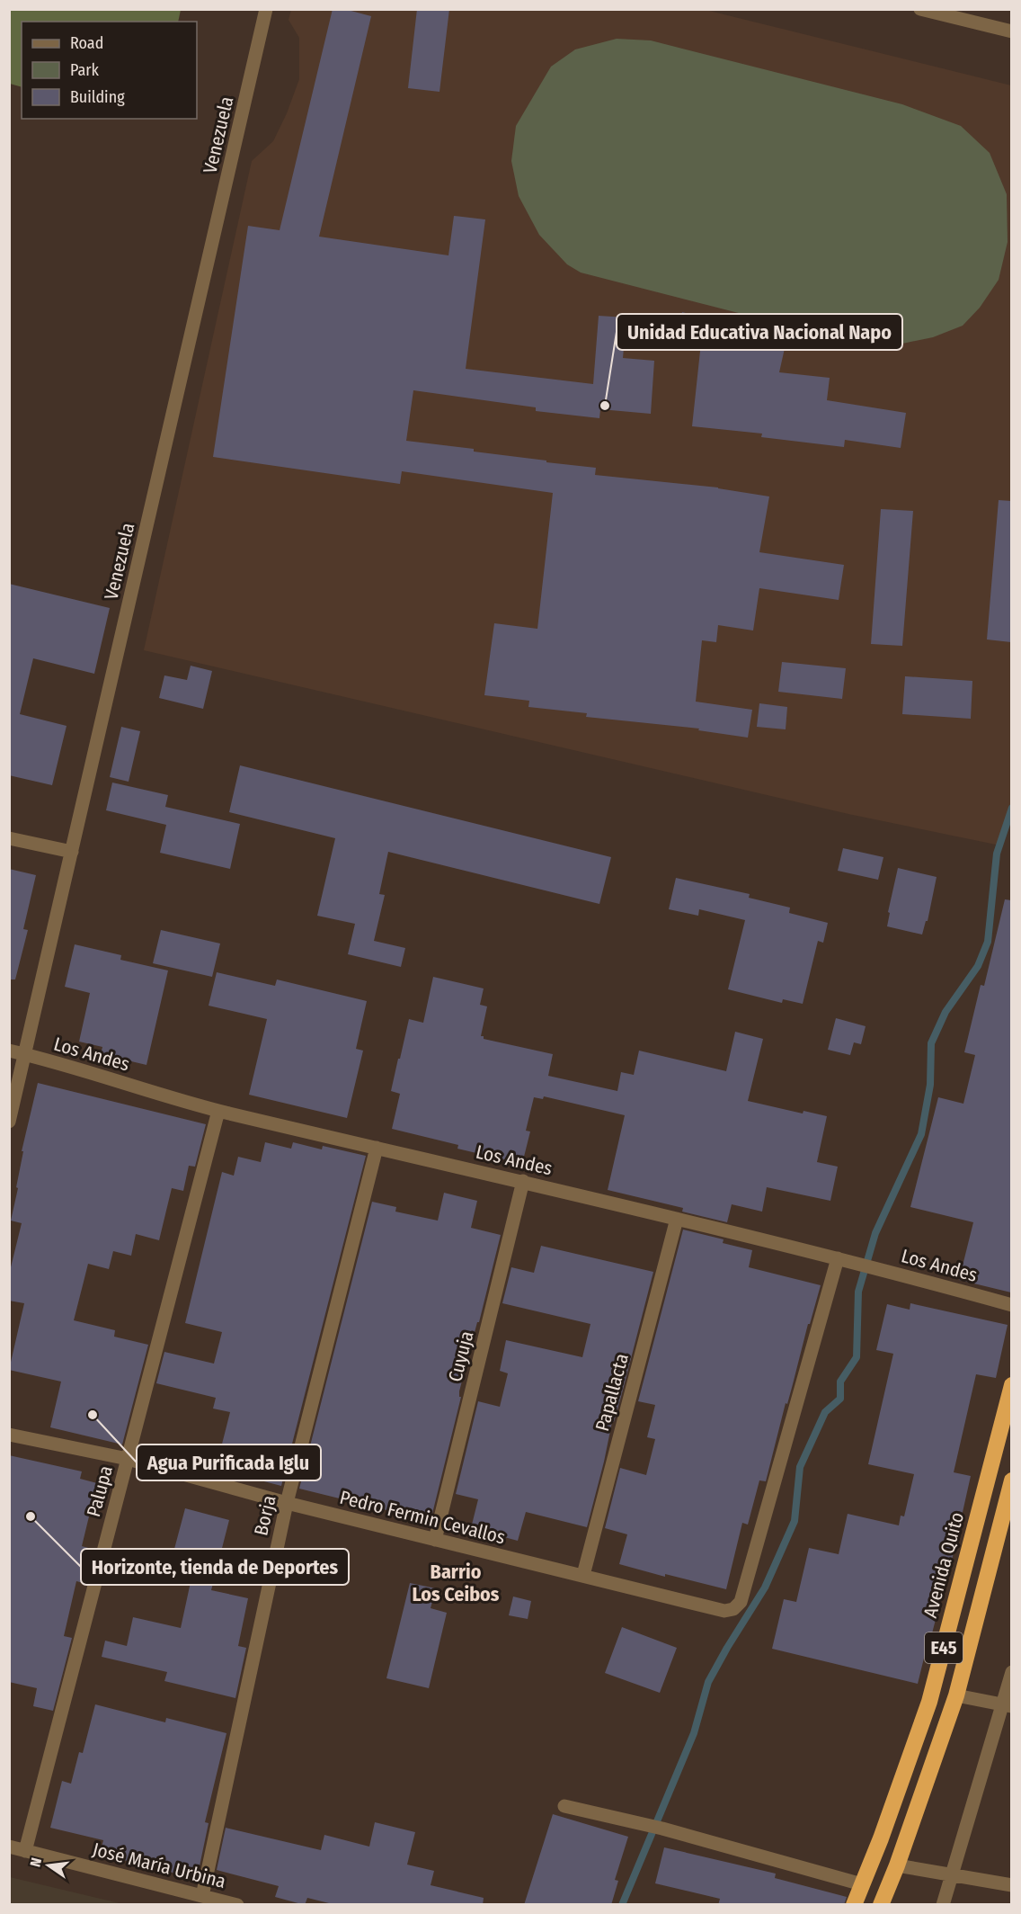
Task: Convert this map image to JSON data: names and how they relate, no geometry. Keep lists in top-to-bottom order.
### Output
{
  "streets": {
    "highway": ["Avenida Quito", "E45"],
    "street": [
      "Venezuela",
      "Los Andes",
      "Cuyuja",
      "Papallacta",
      "Palupa",
      "Borja",
      "Pedro Fermin Cevallos",
      "José María Urbina"
    ]
  },
  "crossings": [
    ["Venezuela", "Los Andes"],
    ["Los Andes", "Cuyuja"],
    ["Los Andes", "Papallacta"],
    ["Los Andes", "Palupa"],
    ["Los Andes", "Borja"],
    ["Los Andes", "Pedro Fermin Cevallos"],
    ["Cuyuja", "Pedro Fermin Cevallos"],
    ["Papallacta", "Pedro Fermin Cevallos"],
    ["Palupa", "Pedro Fermin Cevallos"],
    ["Palupa", "José María Urbina"],
    ["Borja", "Pedro Fermin Cevallos"],
    ["Borja", "José María Urbina"]
  ],
  "districts": ["Barrio Los Ceibos"],
  "places": ["Unidad Educativa Nacional Napo", "Agua Purificada Iglu", "Horizonte, tienda de Deportes"],
  "legend": ["Road", "Park", "Building"],
  "north": "left"
}
